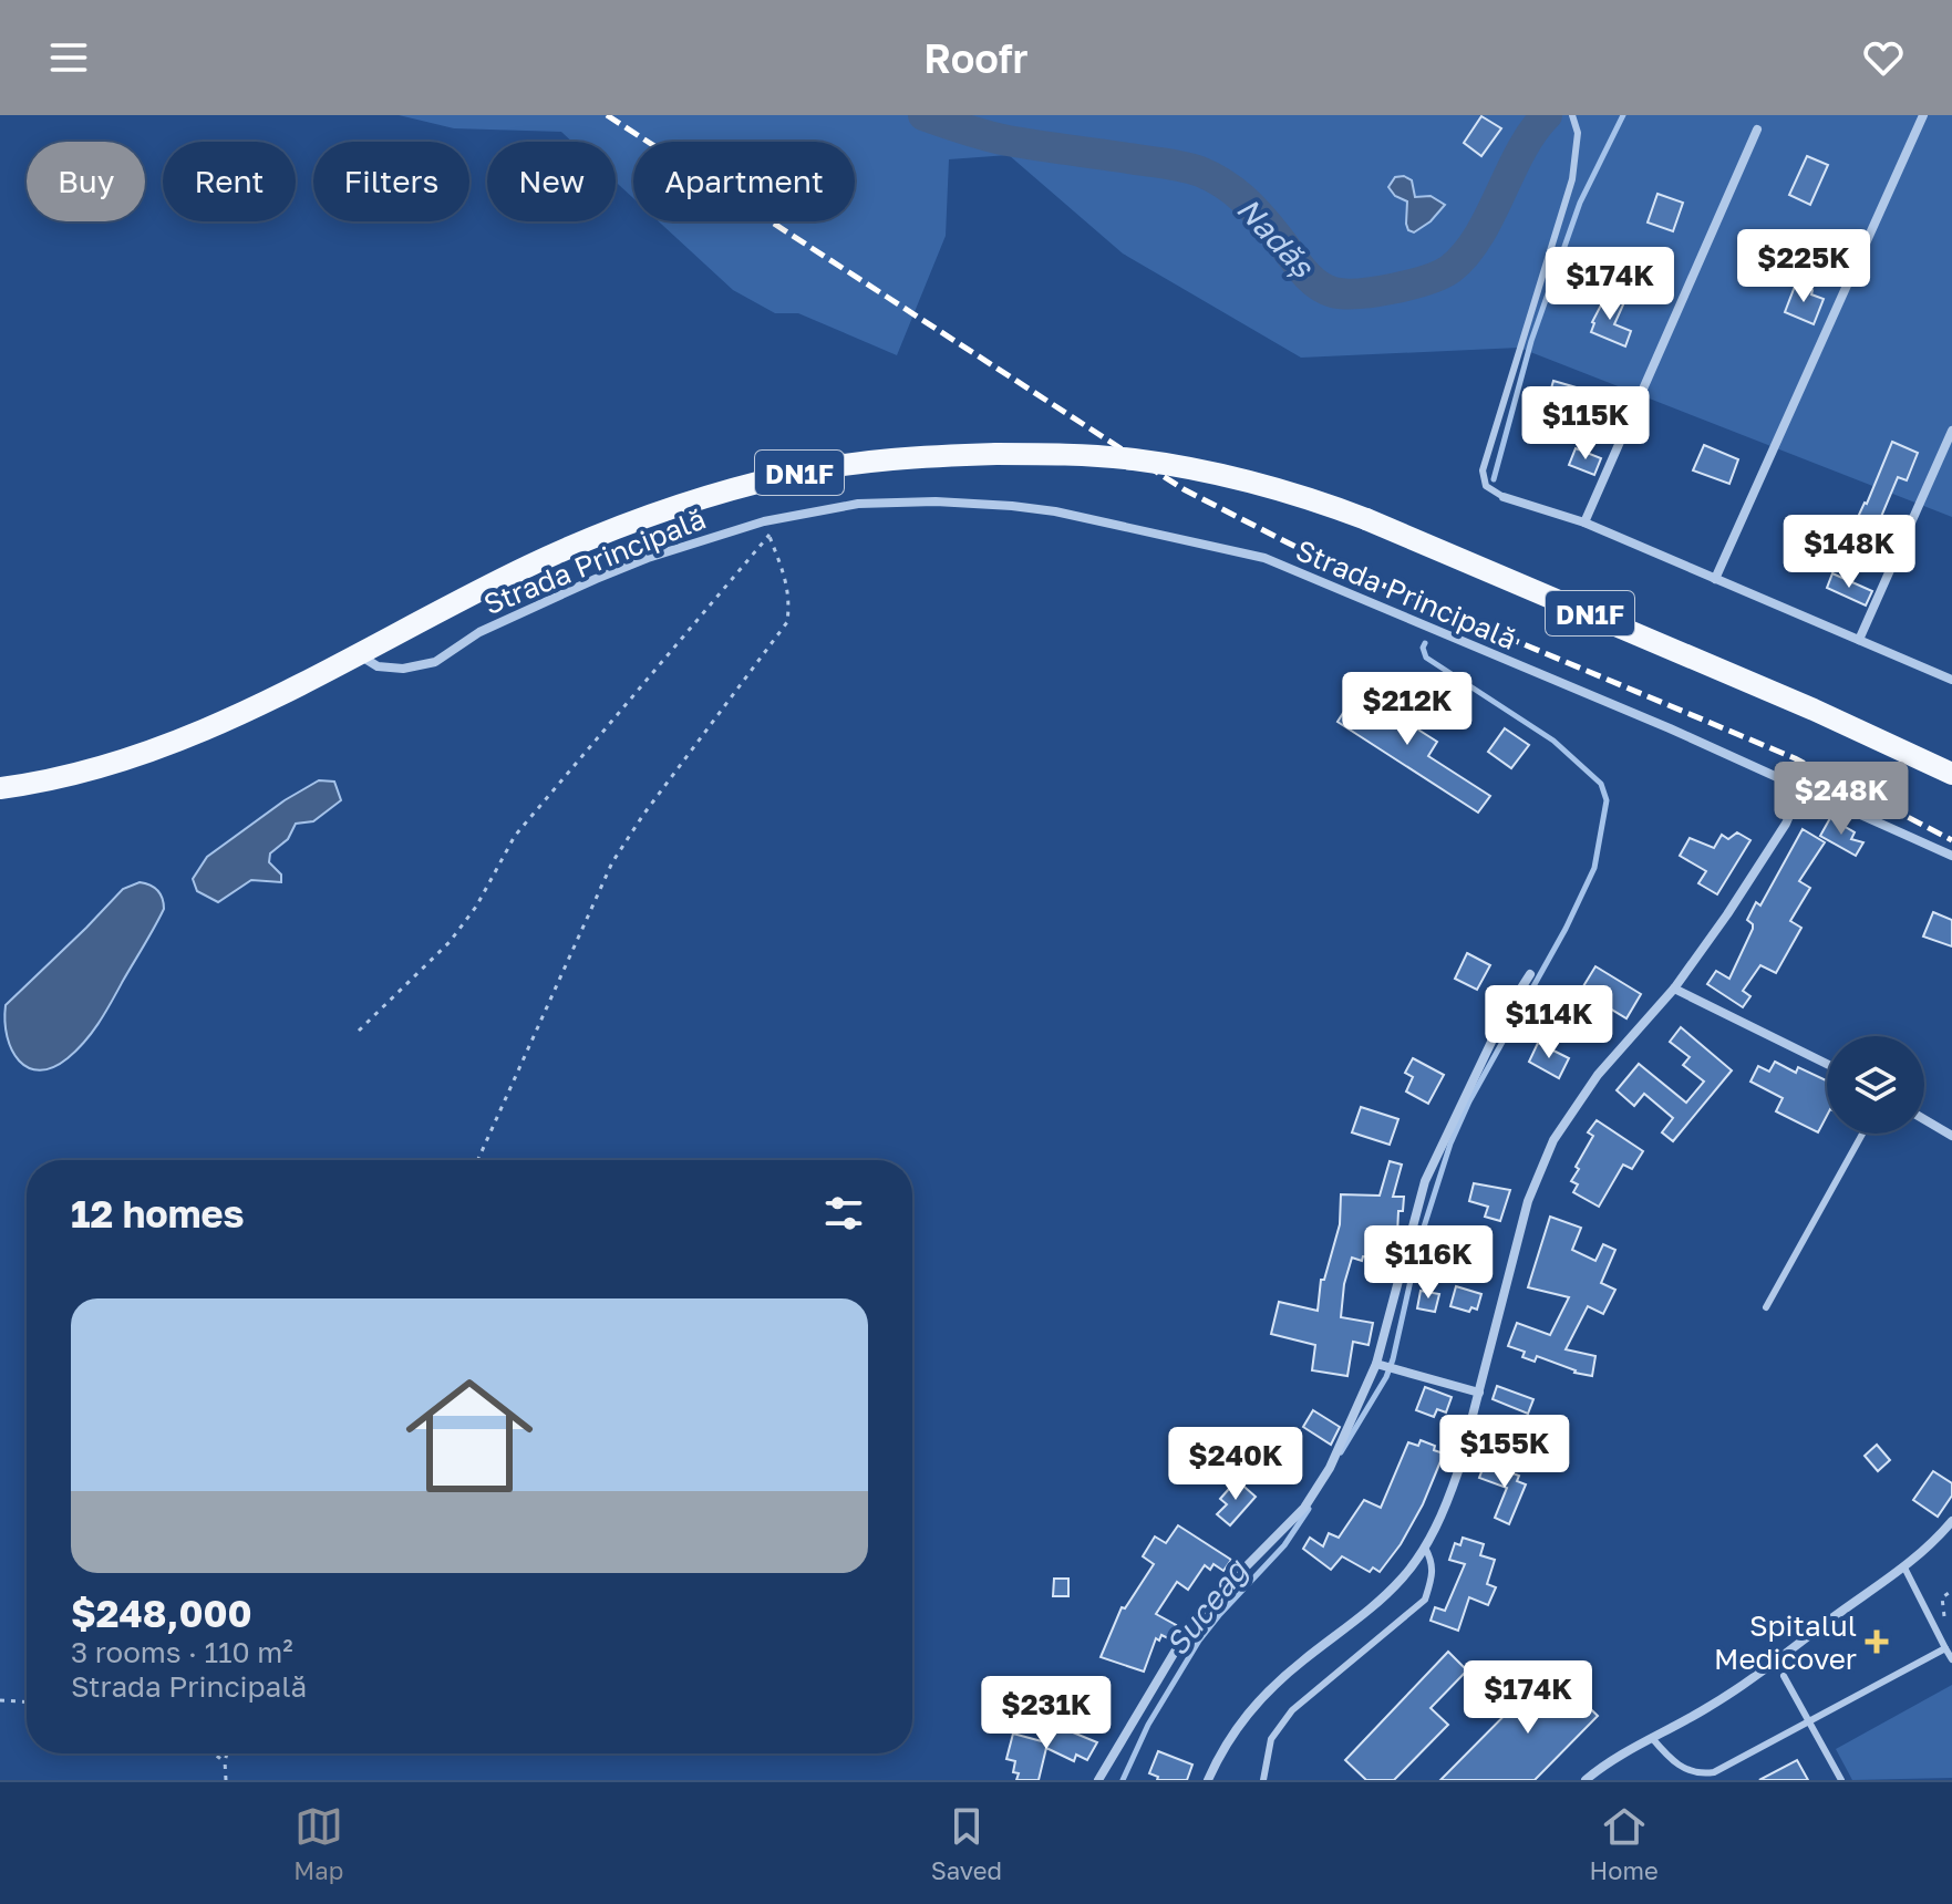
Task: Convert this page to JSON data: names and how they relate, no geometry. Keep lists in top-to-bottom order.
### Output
{
  "streets": {
    "main road": ["DN1F"],
    "street": ["Strada Principală"]
  },
  "crossings": [
    ["DN1F", "Strada Principală"]
  ],
  "water": ["Nadăș", "Suceag"],
  "places": {
    "health": ["Spitalul Medicover"]
  },
  "page": {
    "header": "Roofr",
    "chip": [
      "Buy",
      "Rent",
      "Filters",
      "New",
      "Apartment"
    ],
    "price": [
      "$225K",
      "$174K",
      "$115K",
      "$148K",
      "$212K",
      "$248K",
      "$114K",
      "$116K",
      "$155K",
      "$240K",
      "$174K",
      "$231K"
    ],
    "heading": "12 homes",
    "list": [
      {
        "name": "$248,000",
        "note": "3 rooms · 110 m² · Strada Principală"
      }
    ],
    "tabs": ["Map", "Saved", "Home"]
  }
}
